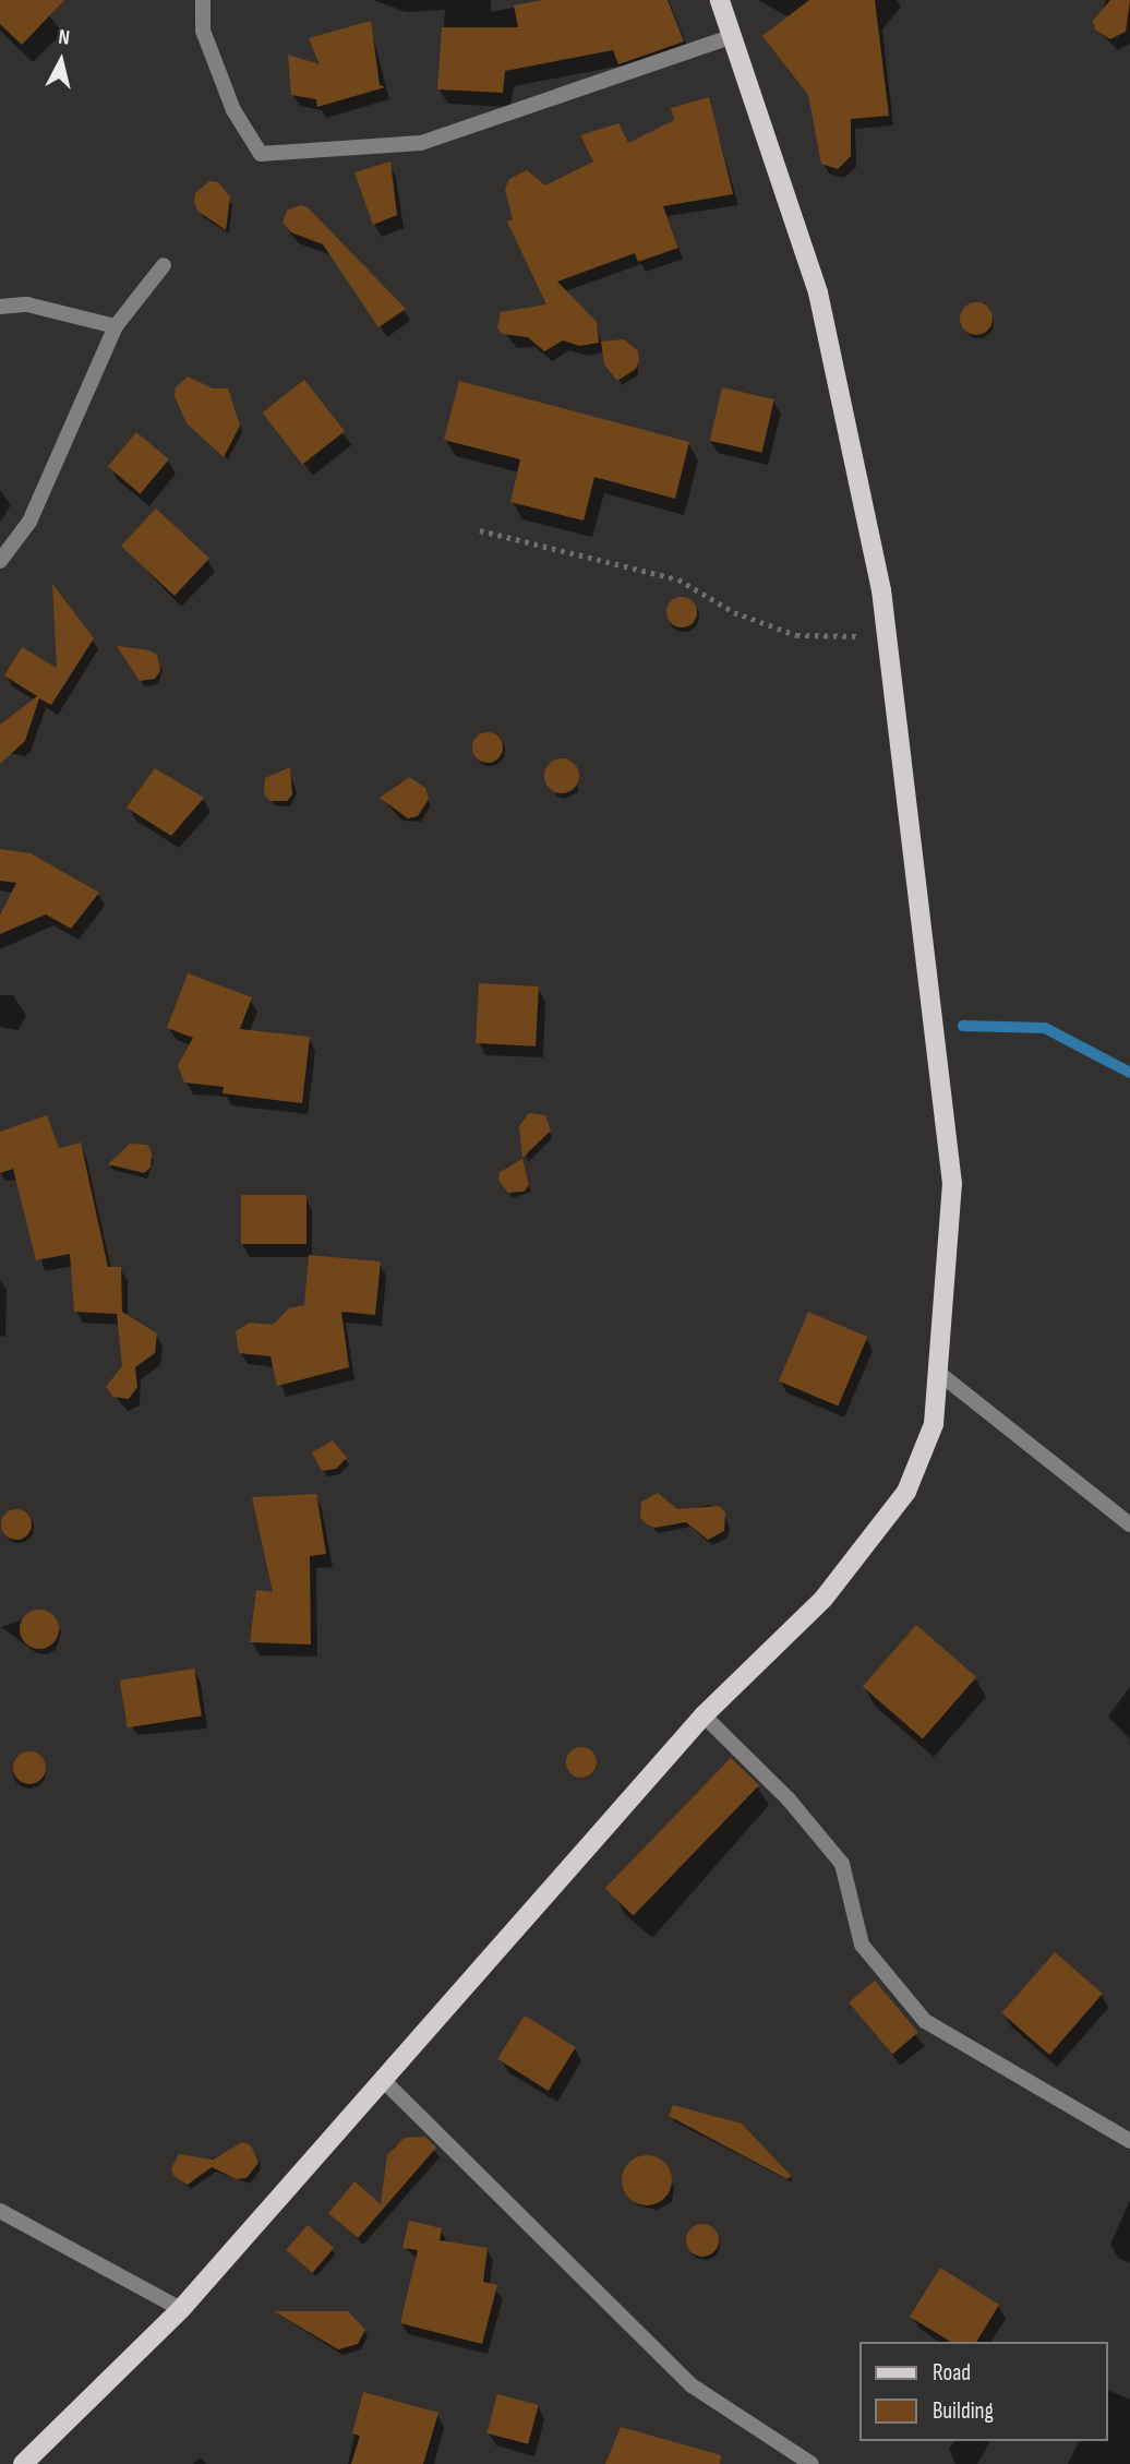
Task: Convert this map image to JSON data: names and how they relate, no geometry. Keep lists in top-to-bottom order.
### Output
{
  "legend": ["Road", "Building"],
  "north": "top"
}
